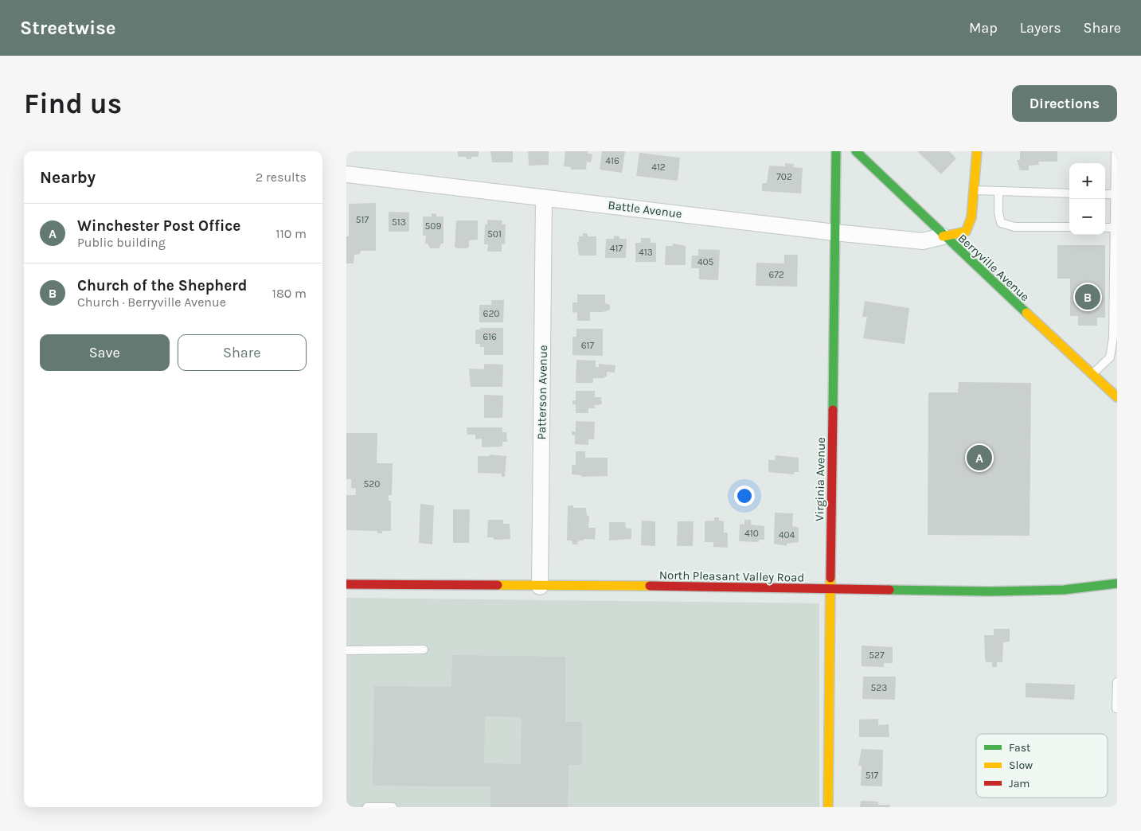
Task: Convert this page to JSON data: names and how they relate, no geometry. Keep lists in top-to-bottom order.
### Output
{
  "streets": {
    "street": [
      "Battle Avenue",
      "Berryville Avenue",
      "Patterson Avenue",
      "Virginia Avenue",
      "North Pleasant Valley Road"
    ]
  },
  "crossings": [
    ["Battle Avenue", "Berryville Avenue"],
    ["Battle Avenue", "Patterson Avenue"],
    ["Battle Avenue", "Virginia Avenue"],
    ["Patterson Avenue", "North Pleasant Valley Road"],
    ["Virginia Avenue", "North Pleasant Valley Road"]
  ],
  "house_numbers": [
    "416",
    "412",
    "702",
    "517",
    "513",
    "509",
    "501",
    "417",
    "413",
    "405",
    "672",
    "620",
    "616",
    "617",
    "520",
    "410",
    "404",
    "527",
    "523",
    "517"
  ],
  "legend": ["Fast", "Slow", "Jam"],
  "page": {
    "header": "Streetwise",
    "nav": ["Map", "Layers", "Share"],
    "buttons": [
      "Directions",
      ["Save", "Share"]
    ],
    "title": "Find us",
    "heading": ["Nearby", "2 results"],
    "map_buttons": ["+", "−"],
    "list": [
      {
        "mark": "A",
        "name": "Winchester Post Office",
        "note": "Public building",
        "value": "110 m"
      },
      {
        "mark": "B",
        "name": "Church of the Shepherd",
        "note": "Church · Berryville Avenue",
        "value": "180 m"
      }
    ],
    "pins": ["B", "A"]
  }
}
